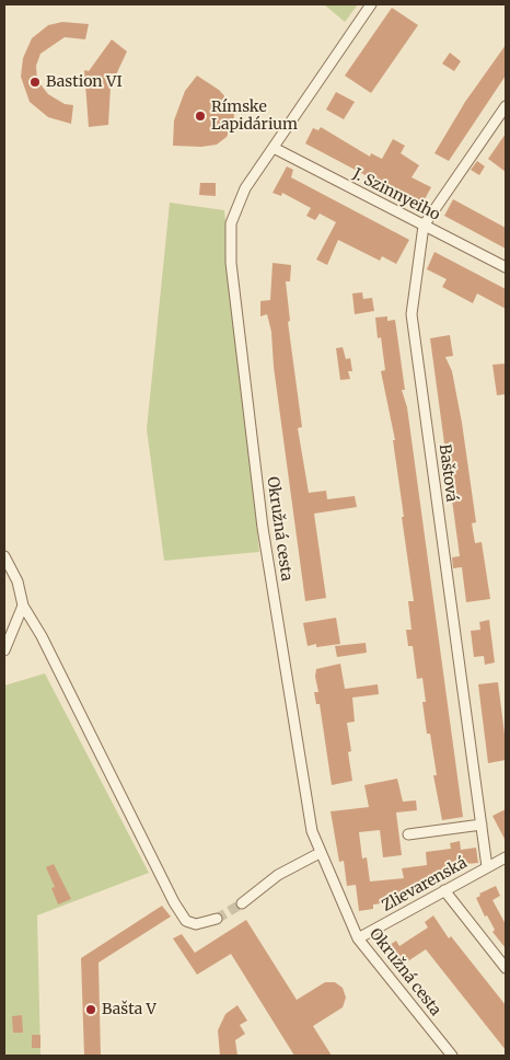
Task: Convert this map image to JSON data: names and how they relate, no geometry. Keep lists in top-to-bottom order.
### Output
{
  "streets": {
    "street": [
      "J. Szinnyeiho",
      "Baštová",
      "Okružná cesta",
      "Zlievarenská"
    ]
  },
  "crossings": [
    ["J. Szinnyeiho", "Baštová"],
    ["J. Szinnyeiho", "Okružná cesta"],
    ["Baštová", "Zlievarenská"],
    ["Okružná cesta", "Zlievarenská"]
  ],
  "places": ["Bastion VI", "Rímske Lapidárium", "Bašta V"]
}
